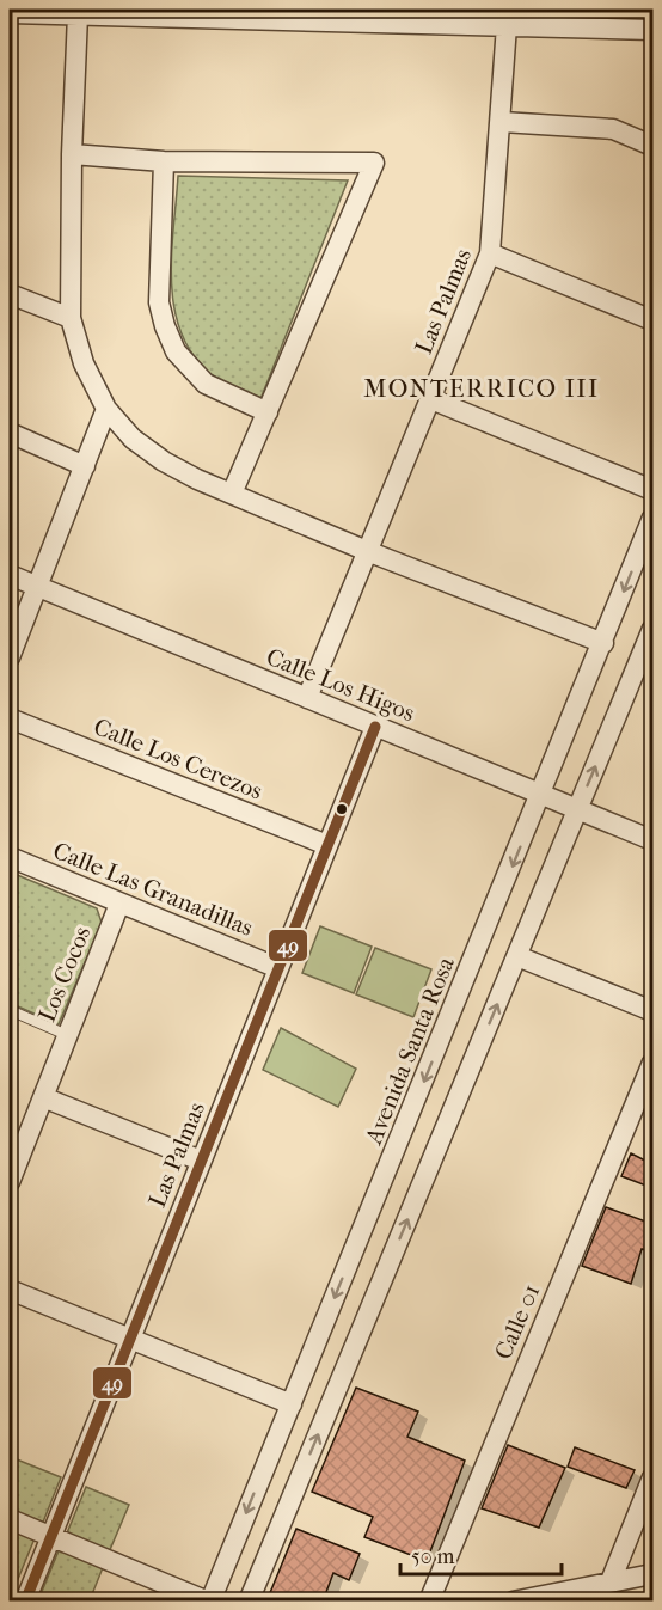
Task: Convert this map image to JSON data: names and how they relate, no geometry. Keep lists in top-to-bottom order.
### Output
{
  "streets": {
    "street": [
      "Las Palmas",
      "Calle Los Higos",
      "Calle Los Cerezos",
      "Calle Las Granadillas",
      "Los Cocos",
      "Avenida Santa Rosa",
      "Calle 01"
    ]
  },
  "crossings": [
    ["Las Palmas", "Calle Los Higos"],
    ["Las Palmas", "Calle Los Cerezos"],
    ["Las Palmas", "Calle Las Granadillas"],
    ["Calle Los Higos", "Avenida Santa Rosa"],
    ["Calle Las Granadillas", "Los Cocos"]
  ],
  "districts": ["MONTERRICO III"],
  "lines": ["transit line 49"],
  "scale_bar": "50 m"
}
